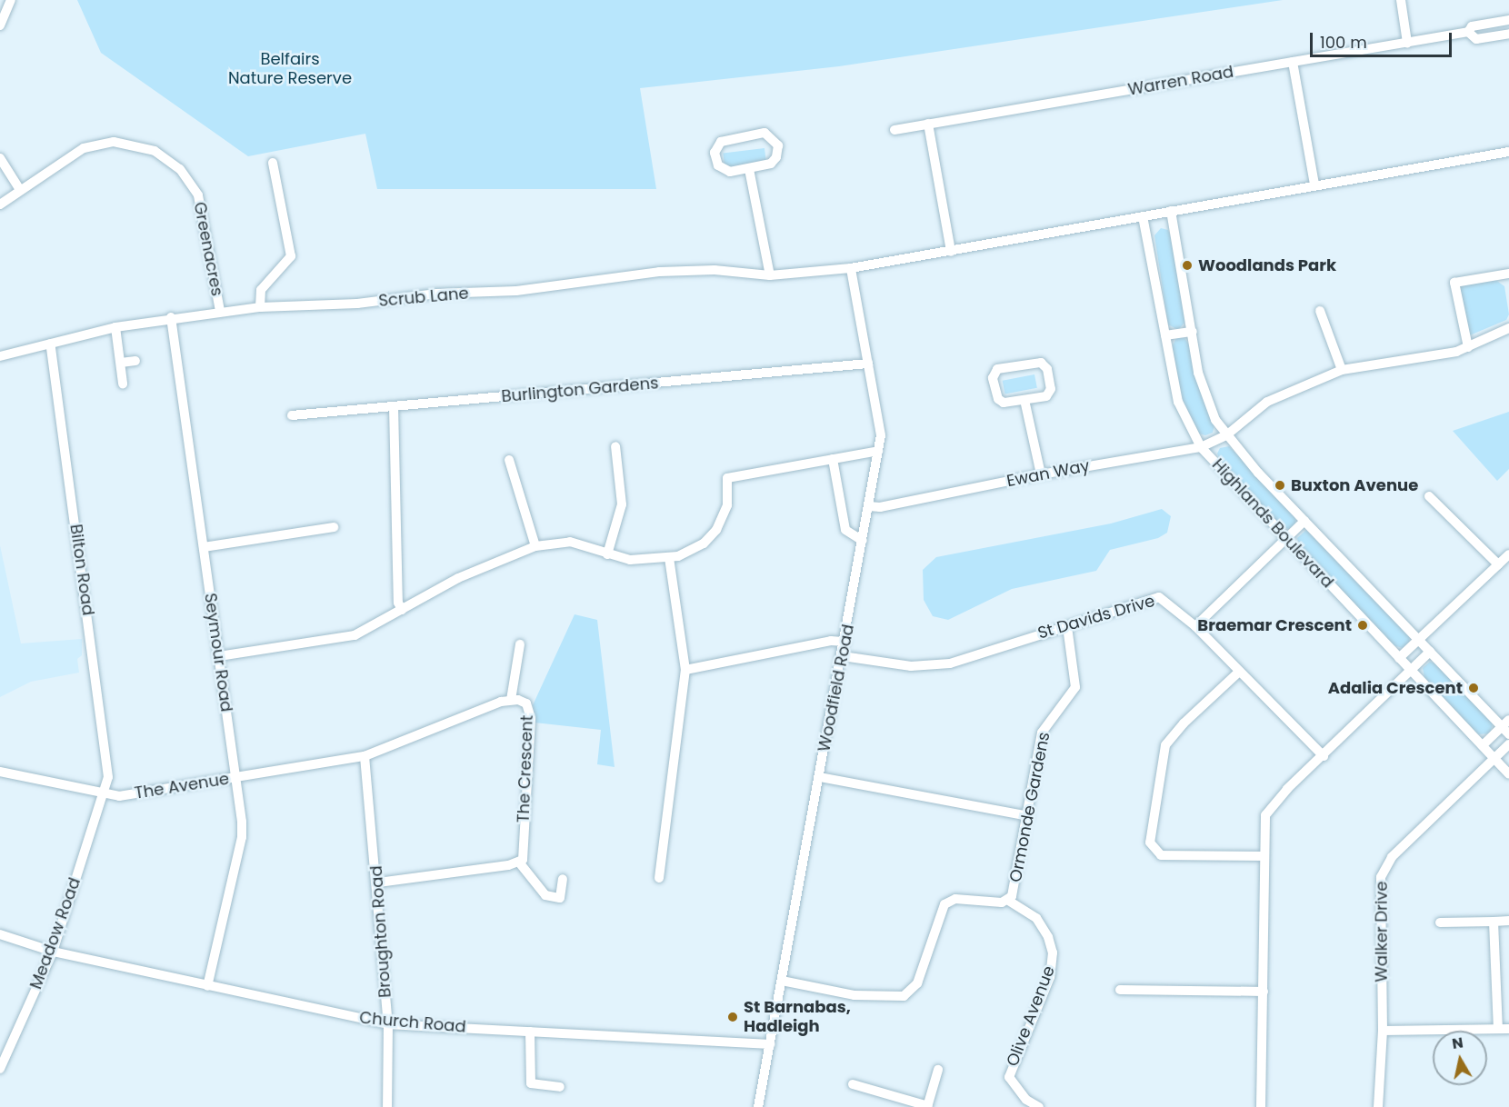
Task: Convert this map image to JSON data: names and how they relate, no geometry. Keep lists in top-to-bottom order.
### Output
{
  "streets": {
    "street": [
      "Warren Road",
      "Greenacres",
      "Scrub Lane",
      "Burlington Gardens",
      "Ewan Way",
      "Highlands Boulevard",
      "Bilton Road",
      "St Davids Drive",
      "Seymour Road",
      "Woodfield Road",
      "The Crescent",
      "The Avenue",
      "Ormonde Gardens",
      "Broughton Road",
      "Walker Drive",
      "Meadow Road",
      "Olive Avenue",
      "Church Road"
    ]
  },
  "crossings": [
    ["Greenacres", "Scrub Lane"],
    ["Scrub Lane", "Bilton Road"],
    ["Scrub Lane", "Seymour Road"],
    ["Scrub Lane", "Woodfield Road"],
    ["Burlington Gardens", "Woodfield Road"],
    ["Ewan Way", "Highlands Boulevard"],
    ["Ewan Way", "Woodfield Road"],
    ["Highlands Boulevard", "Walker Drive"],
    ["Bilton Road", "The Avenue"],
    ["Bilton Road", "Meadow Road"],
    ["St Davids Drive", "Woodfield Road"],
    ["St Davids Drive", "Ormonde Gardens"],
    ["Seymour Road", "The Avenue"],
    ["Seymour Road", "Church Road"],
    ["Woodfield Road", "Church Road"],
    ["The Crescent", "The Avenue"],
    ["The Crescent", "Broughton Road"],
    ["The Avenue", "Broughton Road"],
    ["The Avenue", "Meadow Road"],
    ["Ormonde Gardens", "Olive Avenue"],
    ["Broughton Road", "Church Road"],
    ["Meadow Road", "Church Road"]
  ],
  "parks": ["Belfairs Nature Reserve"],
  "places": [
    "Woodlands Park",
    "Buxton Avenue",
    "Braemar Crescent",
    "Adalia Crescent",
    "St Barnabas, Hadleigh"
  ],
  "scale_bar": "100 m",
  "north": "top"
}
